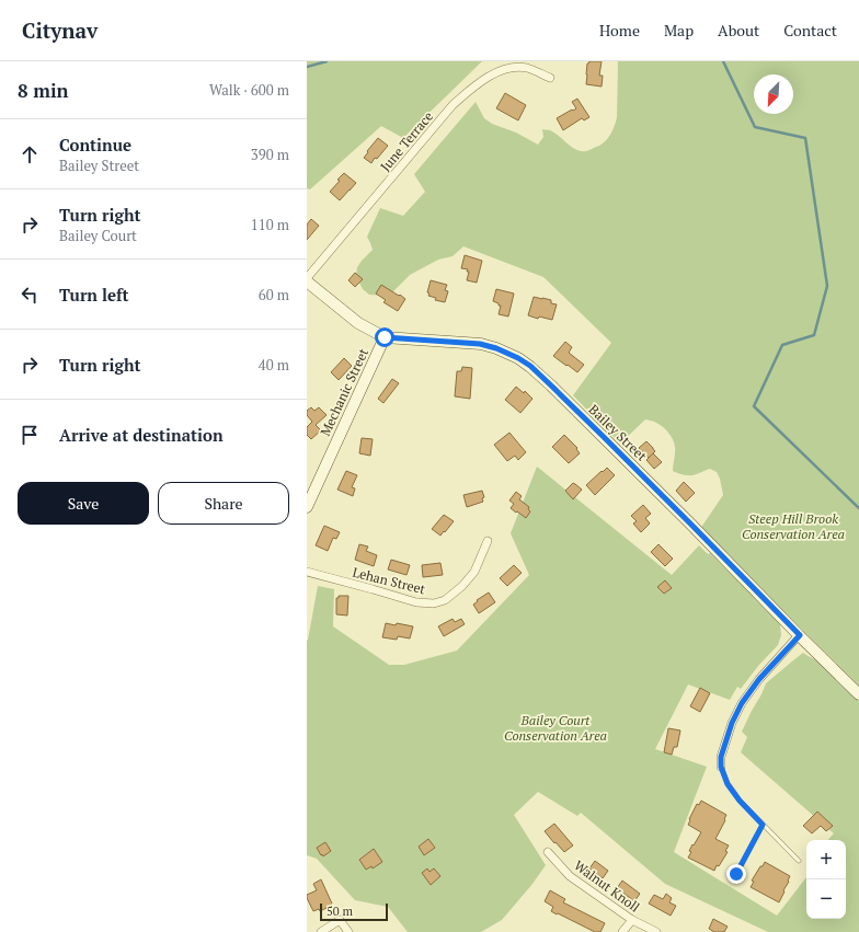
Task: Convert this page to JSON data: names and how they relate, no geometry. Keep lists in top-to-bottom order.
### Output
{
  "streets": {
    "street": [
      "June Terrace",
      "Mechanic Street",
      "Bailey Street",
      "Lehan Street",
      "Walnut Knoll"
    ]
  },
  "crossings": [
    ["June Terrace", "Bailey Street"],
    ["Mechanic Street", "Bailey Street"]
  ],
  "parks": ["Steep Hill Brook Conservation Area", "Bailey Court Conservation Area"],
  "scale_bar": "50 m",
  "north": "bottom left",
  "page": {
    "header": "Citynav",
    "nav": [
      "Home",
      "Map",
      "About",
      "Contact"
    ],
    "heading": ["8 min", "Walk · 600 m"],
    "list": [
      ["Continue", "Bailey Street", "390 m"],
      ["Turn right", "Bailey Court", "110 m"],
      ["Turn left", "60 m"],
      ["Turn right", "40 m"],
      "Arrive at destination"
    ],
    "buttons": ["Save", "Share"],
    "map_buttons": ["+", "−"],
    "scale": "50 m"
  }
}
